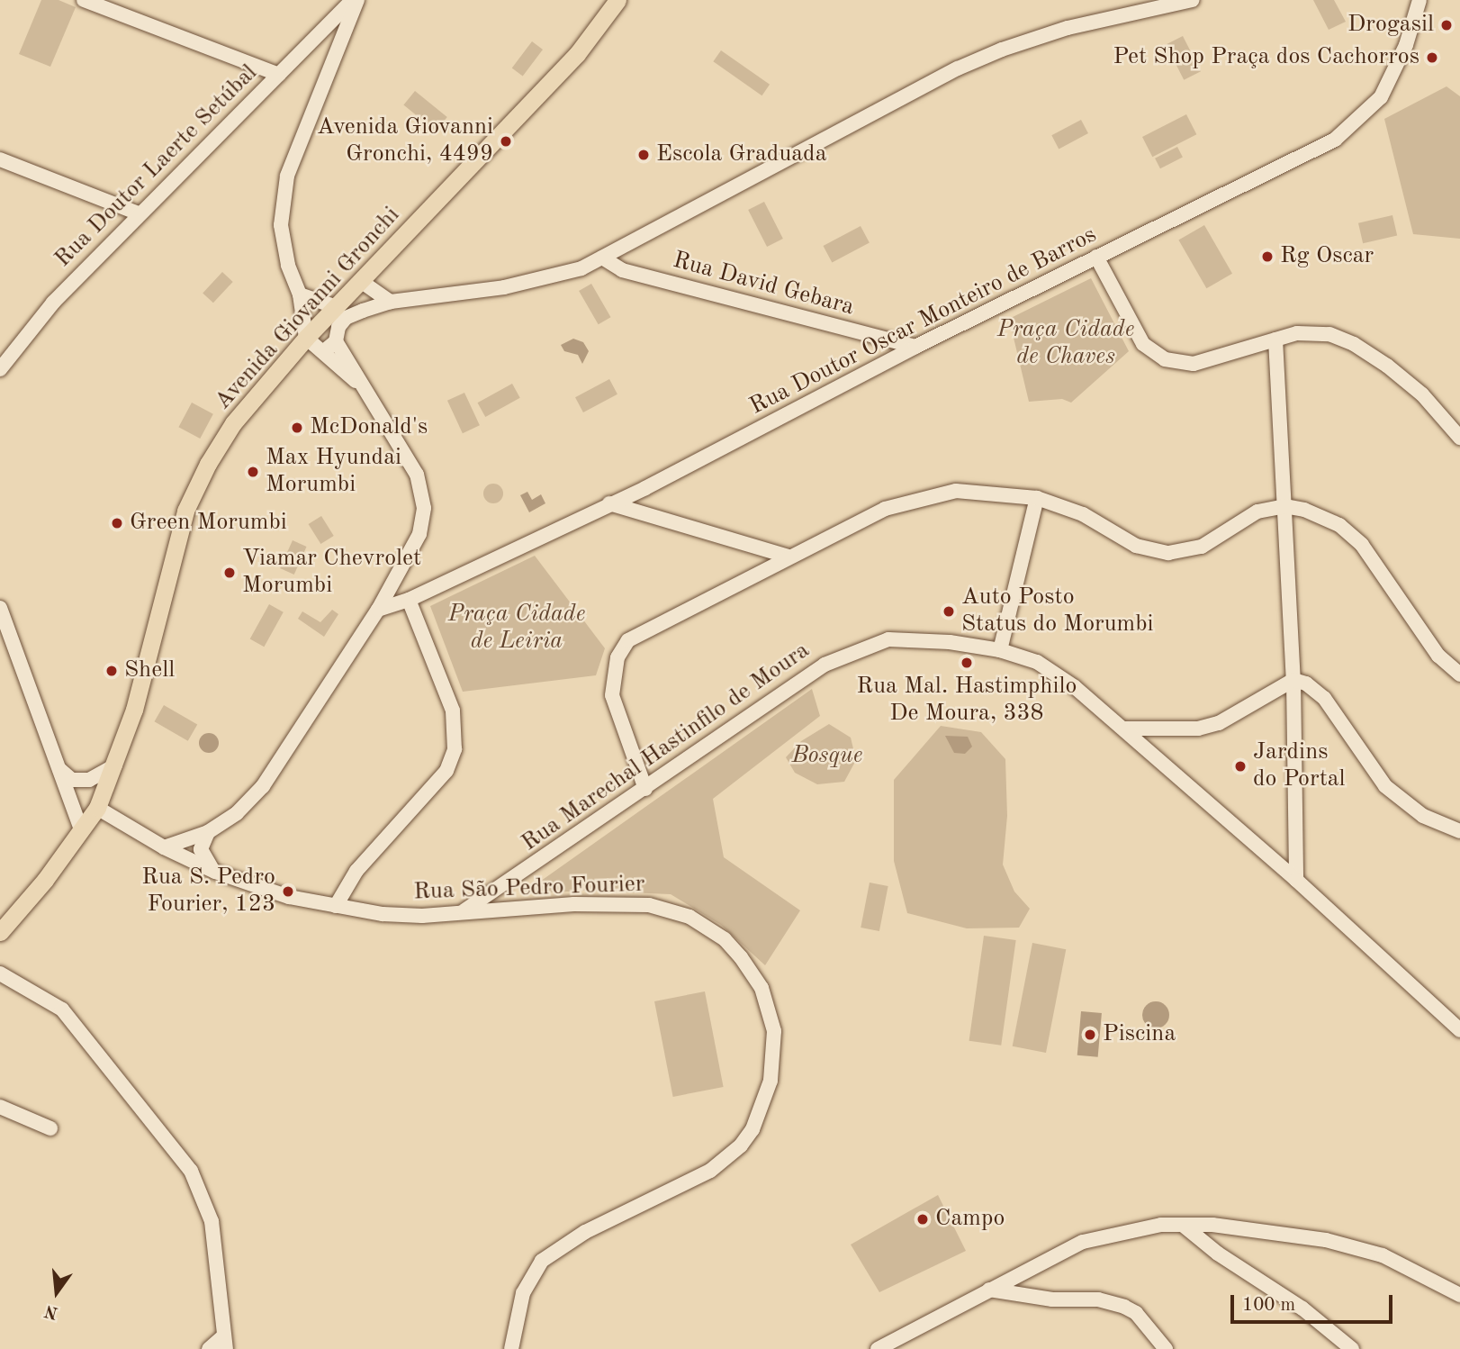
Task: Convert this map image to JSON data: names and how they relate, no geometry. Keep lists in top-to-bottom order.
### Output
{
  "streets": {
    "main road": ["Avenida Giovanni Gronchi"],
    "street": [
      "Rua Doutor Laerte Setúbal",
      "Rua David Gebara",
      "Rua Doutor Oscar Monteiro de Barros",
      "Rua Marechal Hastinfilo de Moura",
      "Rua São Pedro Fourier"
    ]
  },
  "crossings": [
    ["Rua David Gebara", "Rua Doutor Oscar Monteiro de Barros"],
    ["Avenida Giovanni Gronchi", "Rua São Pedro Fourier"],
    ["Rua Marechal Hastinfilo de Moura", "Rua São Pedro Fourier"]
  ],
  "parks": ["Praça Cidade de Chaves", "Praça Cidade de Leiria", "Bosque"],
  "places": [
    "Drogasil",
    "Pet Shop Praça dos Cachorros",
    "Avenida Giovanni Gronchi, 4499",
    "Escola Graduada",
    "Rg Oscar",
    "McDonald's",
    "Max Hyundai Morumbi",
    "Green Morumbi",
    "Viamar Chevrolet Morumbi",
    "Auto Posto Status do Morumbi",
    "Rua Mal. Hastimphilo De Moura, 338",
    "Shell",
    "Jardins do Portal",
    "Rua S. Pedro Fourier, 123",
    "Piscina",
    "Campo"
  ],
  "scale_bar": "100 m",
  "north": "bottom"
}
